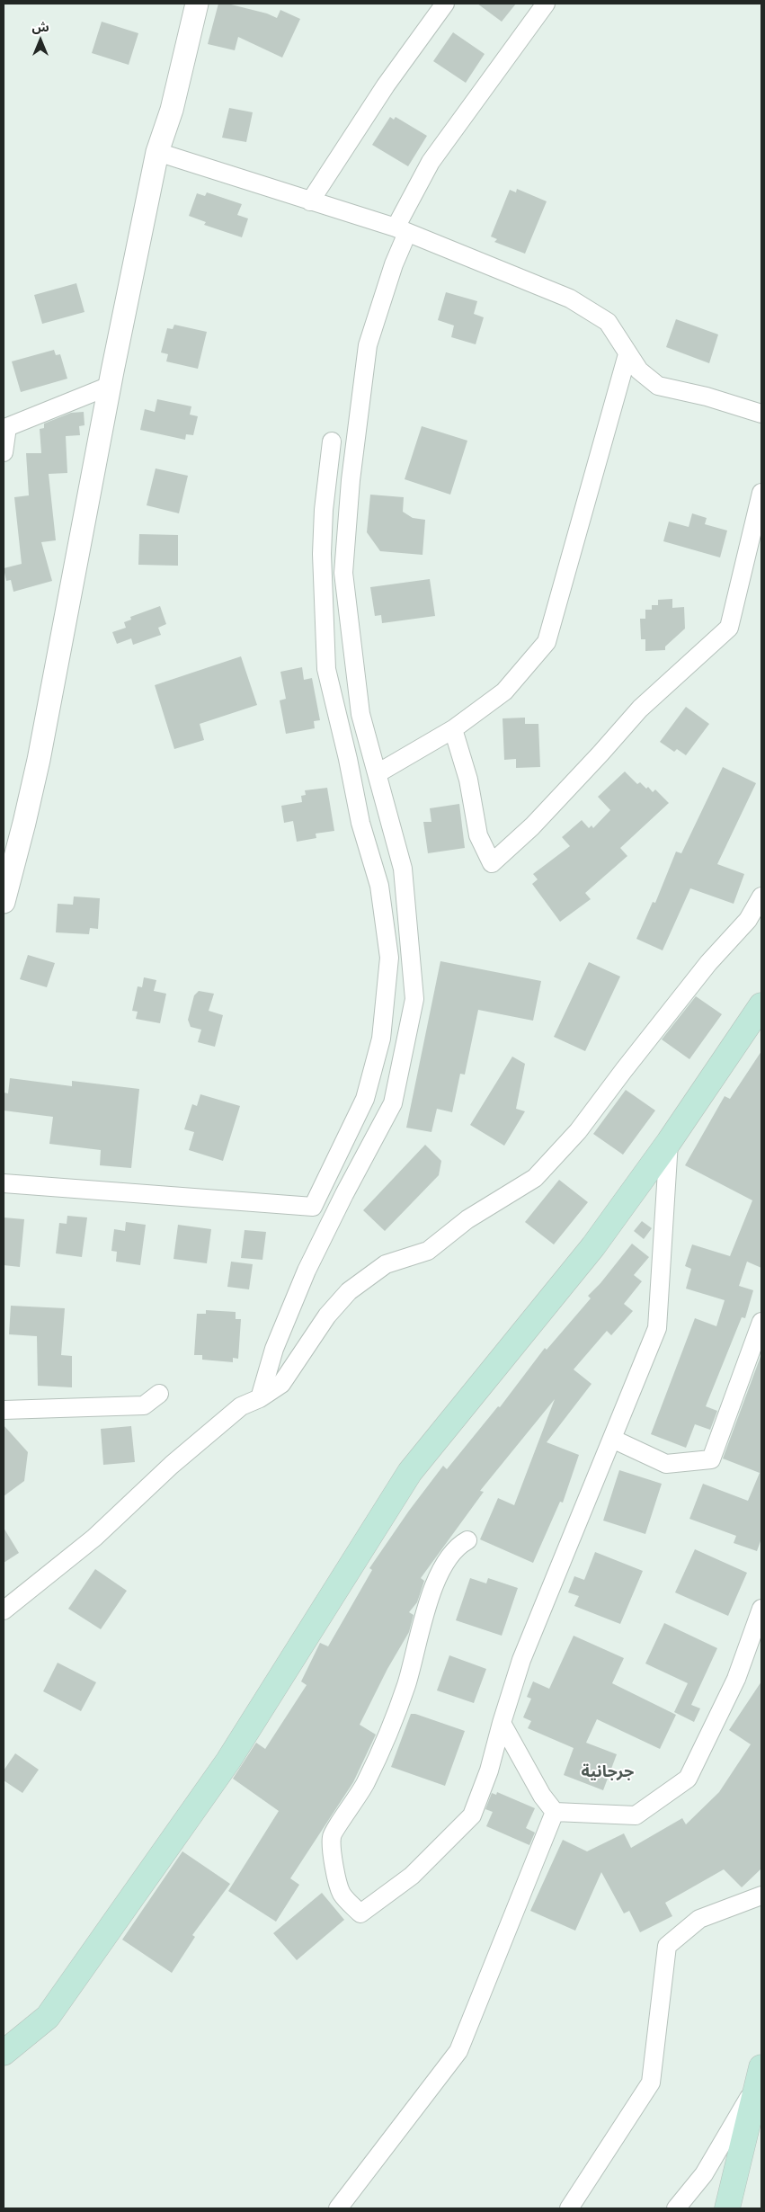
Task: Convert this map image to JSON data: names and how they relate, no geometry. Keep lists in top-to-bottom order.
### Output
{
  "districts": ["جرجانية"],
  "north": "top"
}
